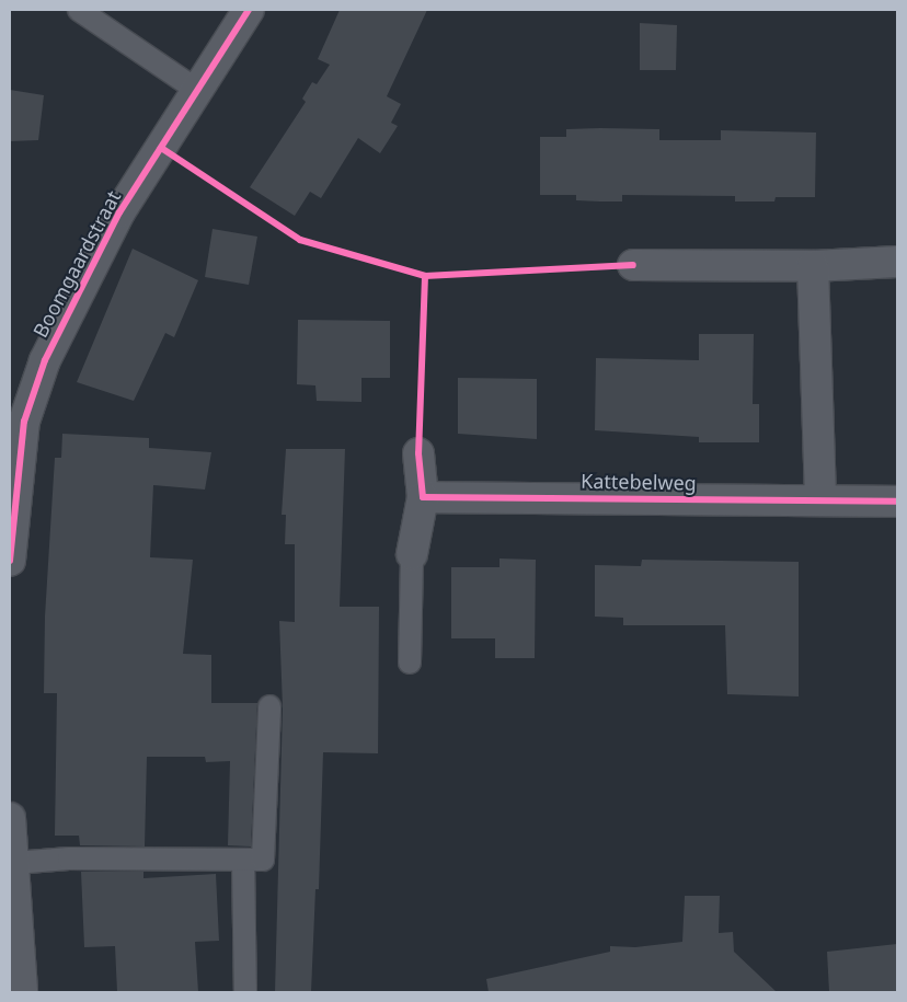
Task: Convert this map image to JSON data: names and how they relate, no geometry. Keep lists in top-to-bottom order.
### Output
{
  "streets": {
    "street": ["Boomgaardstraat", "Kattebelweg"]
  }
}
